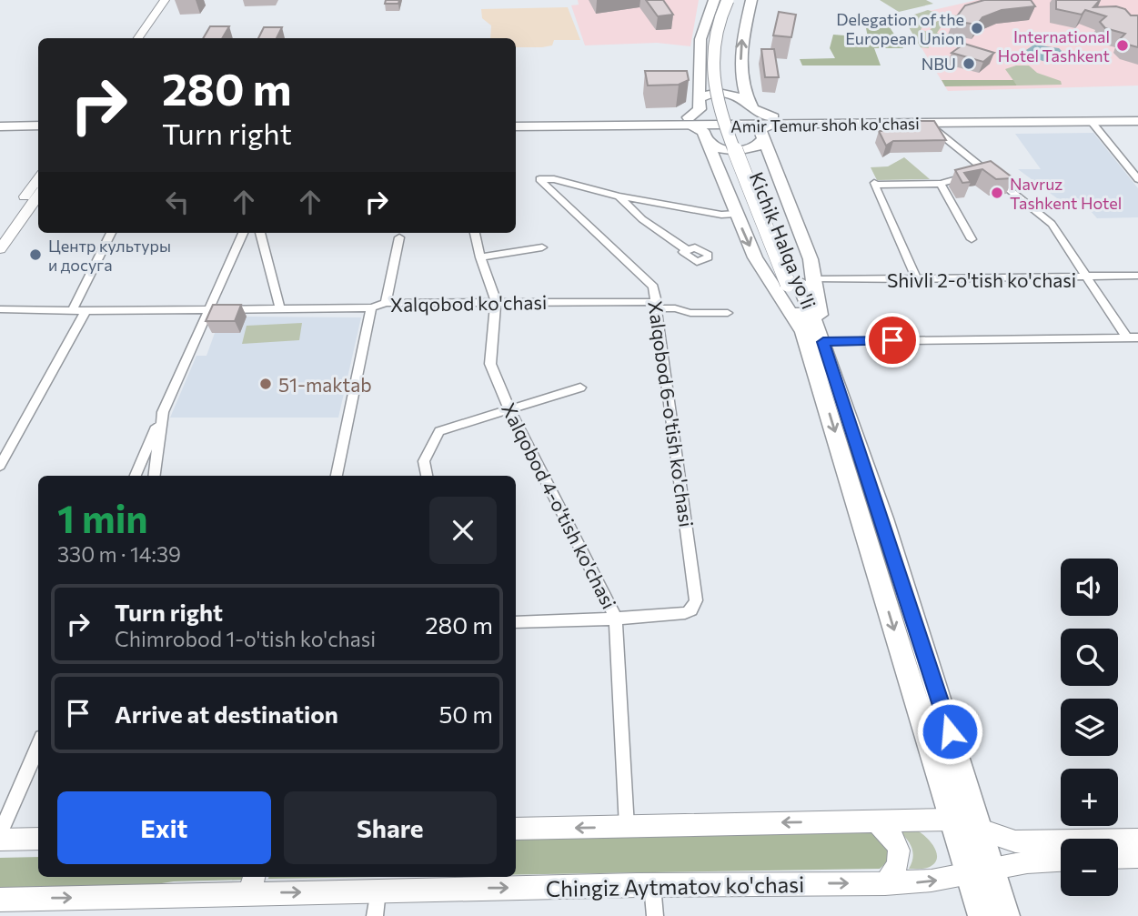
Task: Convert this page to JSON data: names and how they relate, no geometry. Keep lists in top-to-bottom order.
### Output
{
  "streets": {
    "main road": ["Amir Temur shoh ko'chasi", "Kichik Halqa yo'li", "Chingiz Aytmatov ko'chasi"],
    "street": [
      "Shivli 2-o'tish ko'chasi",
      "Xalqobod ko'chasi",
      "Xalqobod 6-o'tish ko'chasi",
      "Xalqobod 4-o'tish ko'chasi"
    ]
  },
  "crossings": [
    ["Kichik Halqa yo'li", "Shivli 2-o'tish ko'chasi"],
    ["Kichik Halqa yo'li", "Chingiz Aytmatov ko'chasi"],
    ["Xalqobod ko'chasi", "Xalqobod 6-o'tish ko'chasi"],
    ["Xalqobod ko'chasi", "Xalqobod 4-o'tish ko'chasi"],
    ["Xalqobod 6-o'tish ko'chasi", "Xalqobod 4-o'tish ko'chasi"]
  ],
  "places": [
    "Delegation of the European Union",
    "International Hotel Tashkent",
    "NBU",
    "Navruz Tashkent Hotel",
    "Центр культуры и досуга",
    "51-maktab"
  ],
  "page": {
    "turn": ["280 m", "Turn right"],
    "heading": ["1 min", "330 m · 14:39"],
    "map_buttons": ["+", "−"],
    "list": [
      {
        "name": "Turn right",
        "note": "Chimrobod 1-o'tish ko'chasi",
        "value": "280 m"
      },
      {
        "name": "Arrive at destination",
        "value": "50 m"
      }
    ],
    "buttons": ["Exit", "Share"]
  }
}
